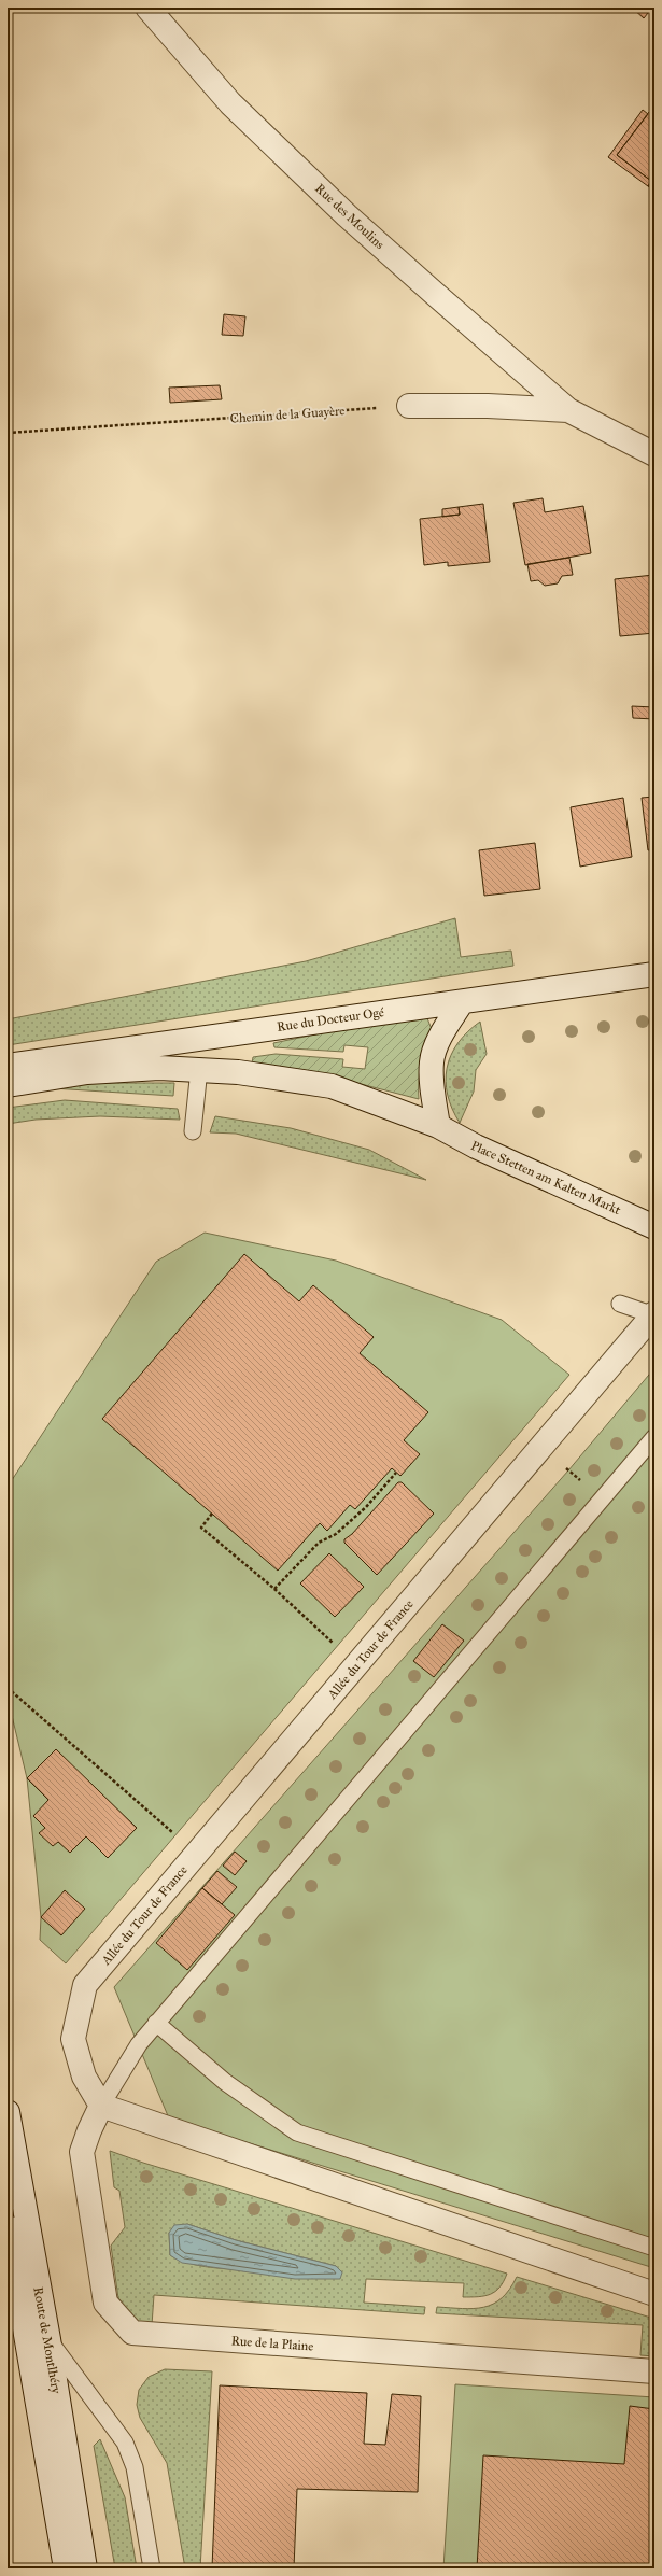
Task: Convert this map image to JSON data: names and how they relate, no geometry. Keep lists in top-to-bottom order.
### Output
{
  "streets": {
    "street": [
      "Rue des Moulins",
      "Rue du Docteur Ogé",
      "Place Stetten am Kalten Markt",
      "Allée du Tour de France",
      "Route de Montlhéry",
      "Rue de la Plaine"
    ],
    "path": ["Chemin de la Guayère"]
  },
  "crossings": [
    ["Allée du Tour de France", "Rue de la Plaine"]
  ]
}
